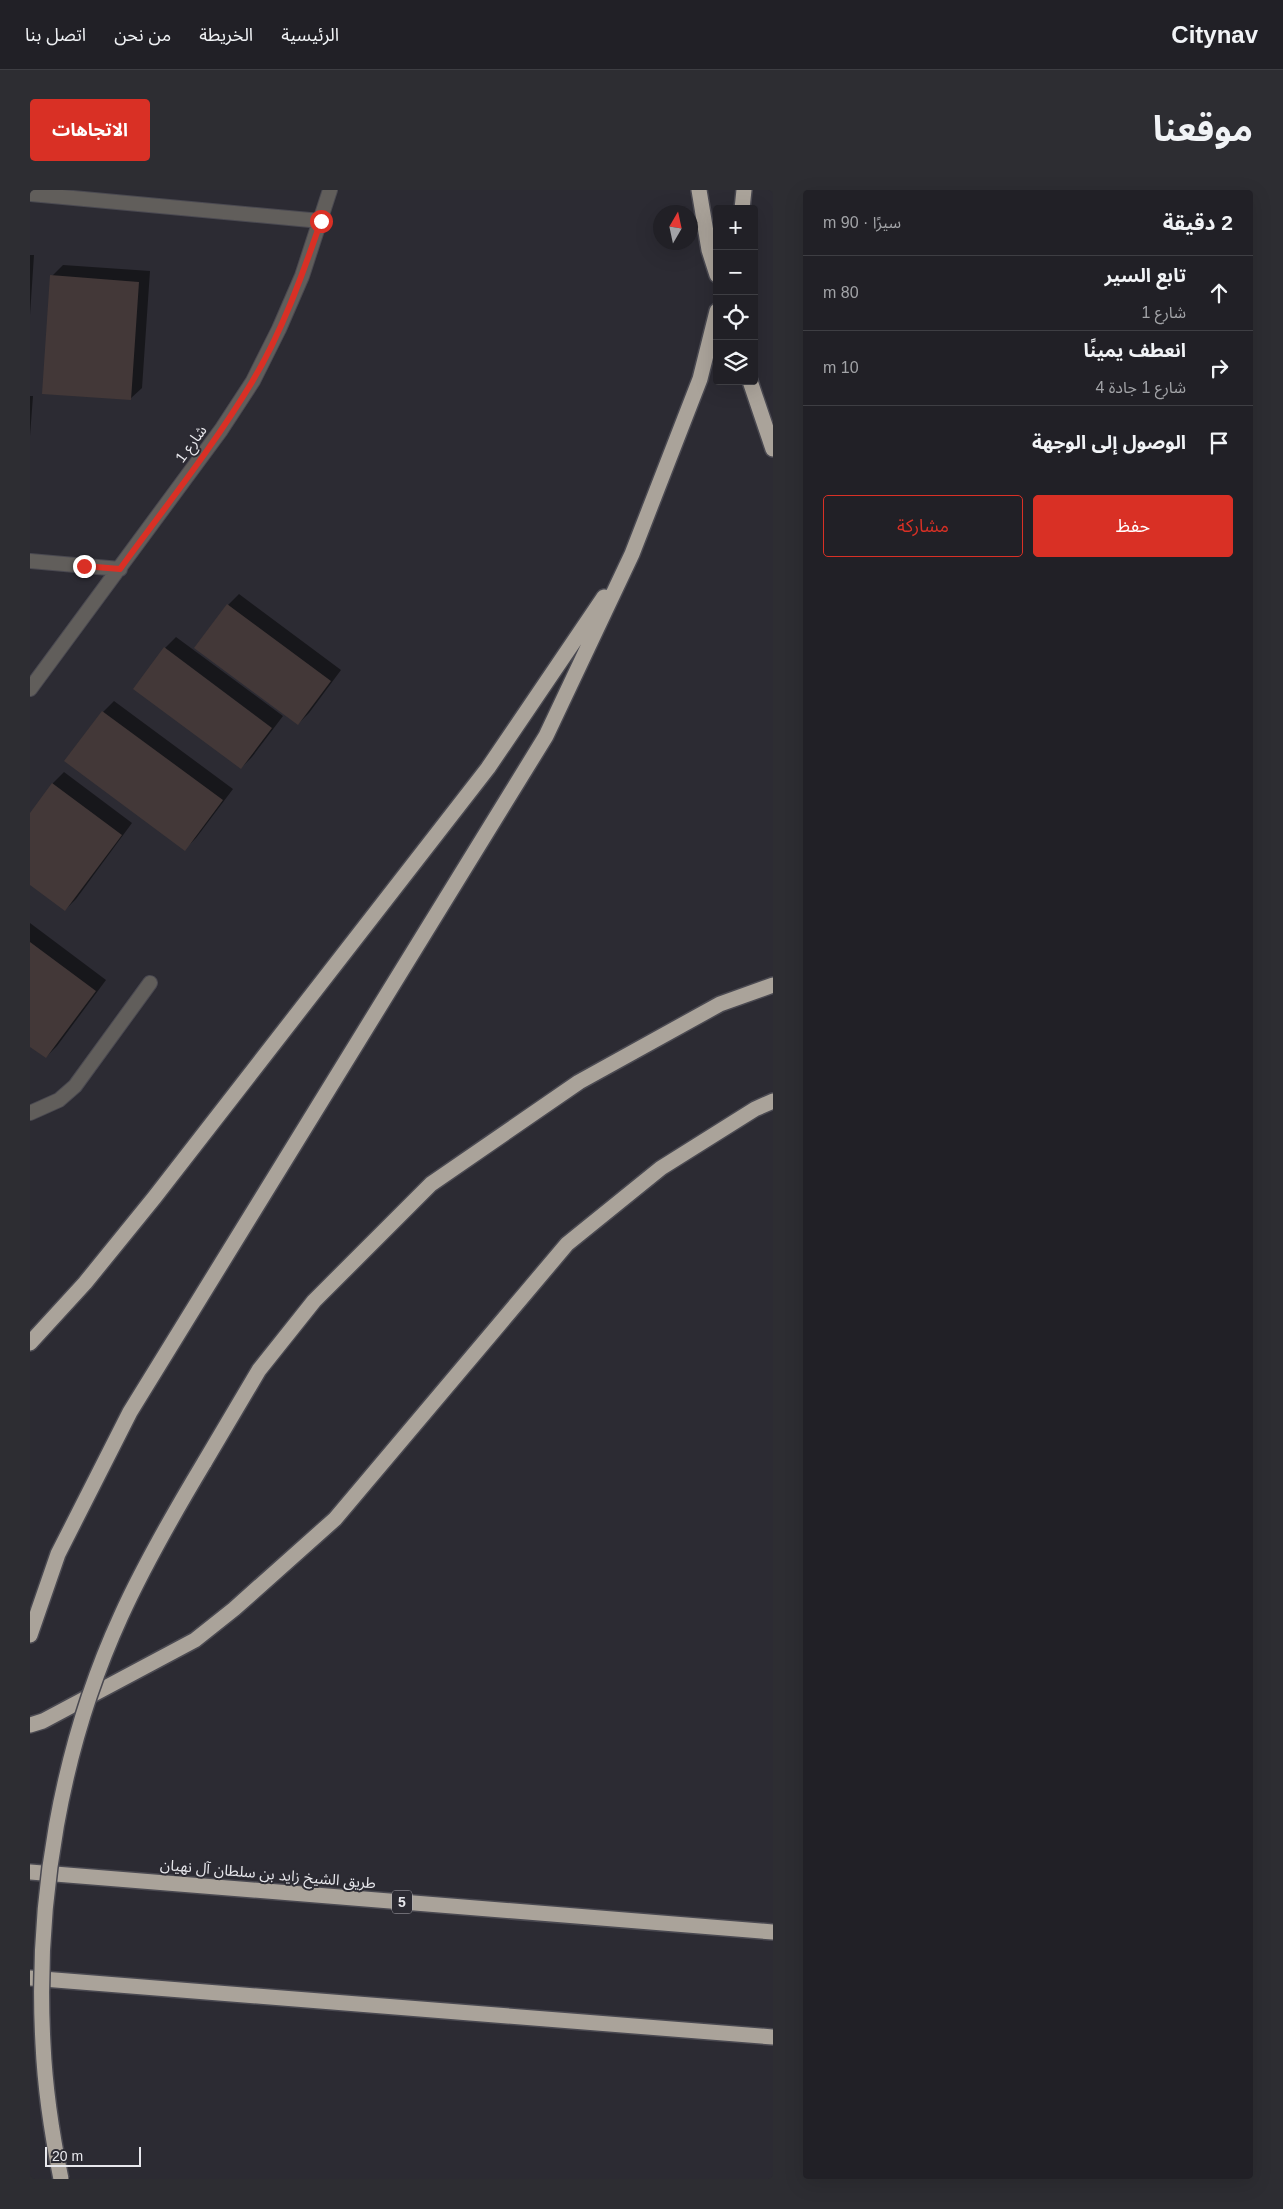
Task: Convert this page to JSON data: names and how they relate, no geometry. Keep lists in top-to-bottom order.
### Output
{
  "streets": {
    "highway": ["طريق الشيخ زايد بن سلطان آل نهيان", "5"],
    "street": ["شارع 1"]
  },
  "scale_bar": "20 m",
  "north": "top",
  "page": {
    "header": "Citynav",
    "nav": [
      "الرئيسية",
      "الخريطة",
      "من نحن",
      "اتصل بنا"
    ],
    "title": "موقعنا",
    "buttons": [
      "الاتجاهات",
      ["حفظ", "مشاركة"]
    ],
    "heading": ["2 دقيقة", "سيرًا · 90 m"],
    "map_buttons": ["+", "−"],
    "list": [
      ["تابع السير", "شارع 1", "80 m"],
      ["انعطف يمينًا", "شارع 1 جادة 4", "10 m"],
      "الوصول إلى الوجهة"
    ],
    "scale": "20 m"
  }
}
